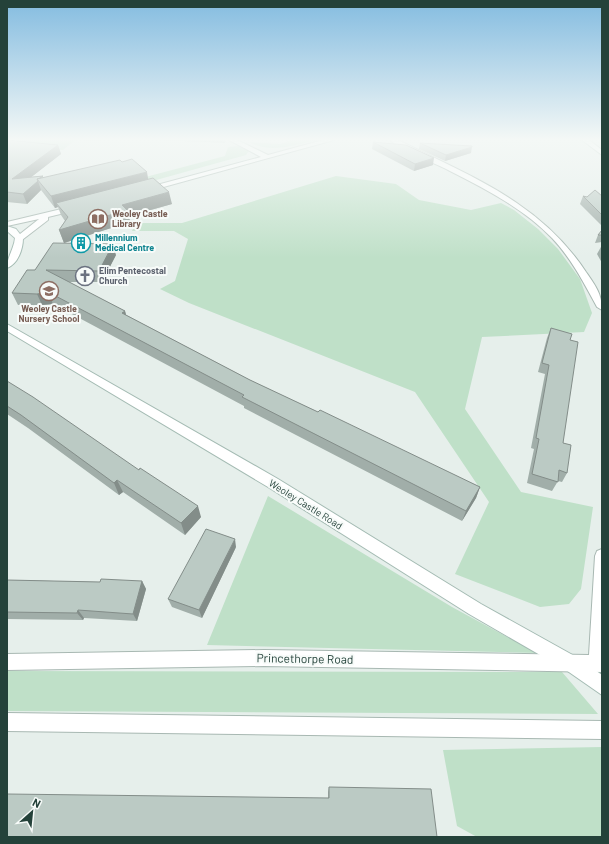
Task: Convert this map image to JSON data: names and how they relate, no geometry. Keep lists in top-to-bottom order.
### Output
{
  "streets": {
    "street": ["Weoley Castle Road", "Princethorpe Road"]
  },
  "crossings": [
    ["Weoley Castle Road", "Princethorpe Road"]
  ],
  "places": {
    "library": ["Weoley Castle Library"],
    "building": ["Millennium Medical Centre"],
    "church": ["Elim Pentecostal Church"],
    "school or university": ["Weoley Castle Nursery School"]
  },
  "north": "top right"
}
